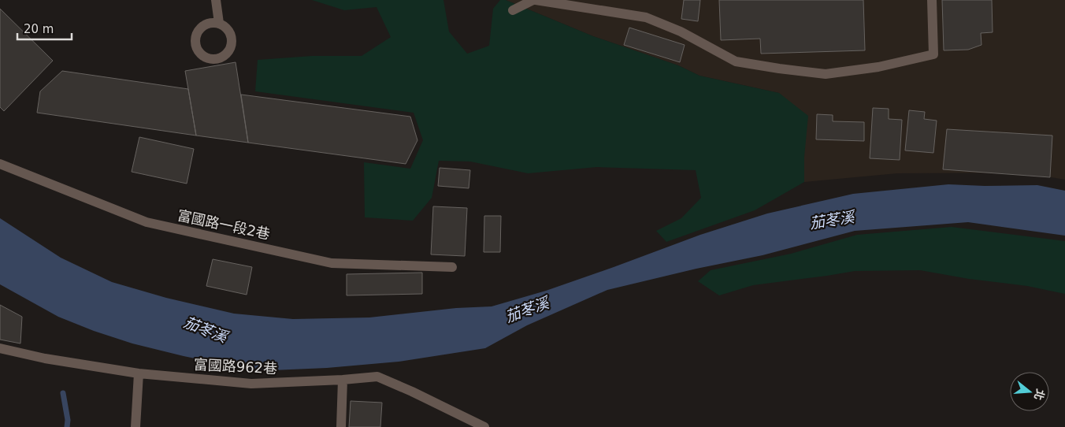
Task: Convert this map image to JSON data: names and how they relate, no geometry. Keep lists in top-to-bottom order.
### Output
{
  "streets": {
    "lane": ["富國路一段2巷", "富國路962巷"]
  },
  "water": ["茄苳溪"],
  "scale_bar": "20 m",
  "north": "right"
}
